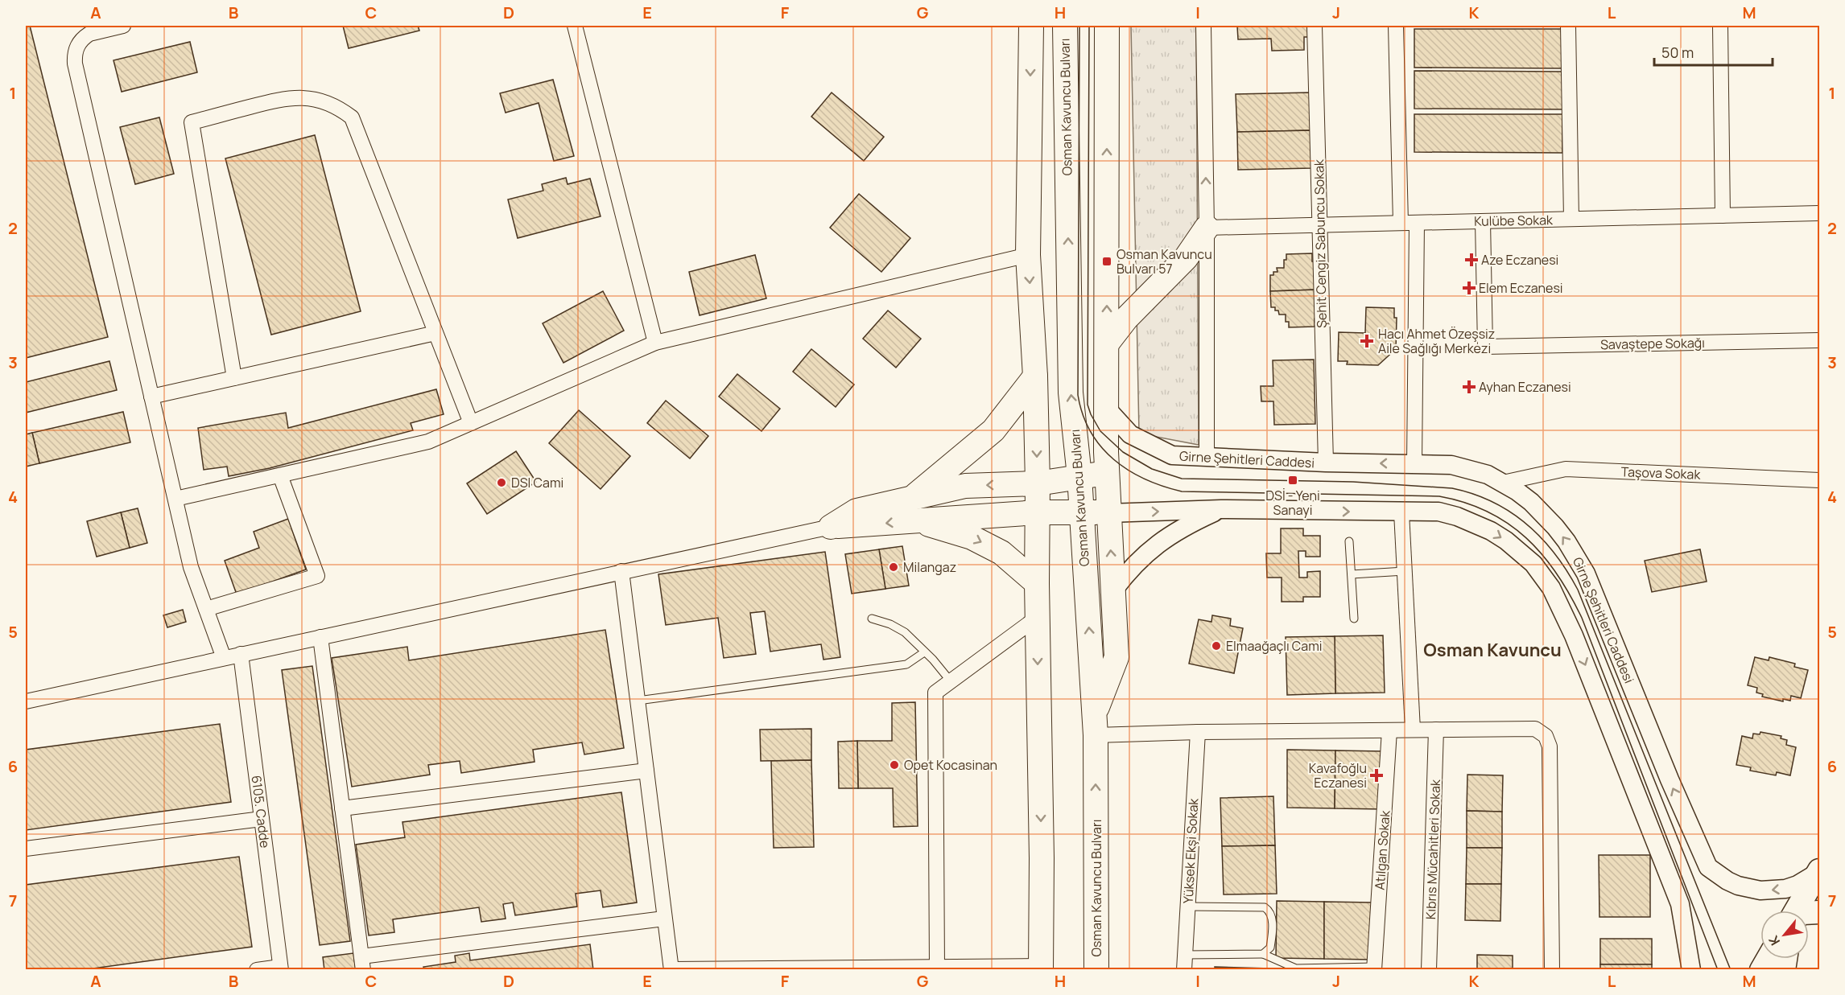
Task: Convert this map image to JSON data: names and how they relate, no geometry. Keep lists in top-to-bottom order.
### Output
{
  "streets": {
    "highway": ["Osman Kavuncu Bulvarı"],
    "street": [
      "Kulübe Sokak",
      "Şehit Cengiz Sabuncu Sokak",
      "Savaştepe Sokağı",
      "Girne Şehitleri Caddesi",
      "Taşova Sokak",
      "6105. Cadde",
      "Kıbrıs Mücahitleri Sokak",
      "Atılgan Sokak",
      "Yüksek Ekşi Sokak"
    ]
  },
  "crossings": [
    ["Kulübe Sokak", "Şehit Cengiz Sabuncu Sokak"],
    ["Kulübe Sokak", "Savaştepe Sokağı"],
    ["Şehit Cengiz Sabuncu Sokak", "Girne Şehitleri Caddesi"],
    ["Girne Şehitleri Caddesi", "Taşova Sokak"]
  ],
  "one_way": ["Girne Şehitleri Caddesi"],
  "districts": ["Osman Kavuncu"],
  "places": {
    "health": [
      "Aze Eczanesi",
      "Elem Eczanesi",
      "Hacı Ahmet Özeşsiz Aile Sağlığı Merkezi",
      "Ayhan Eczanesi",
      "Kavafoğlu Eczanesi"
    ],
    "transit": ["Osman Kavuncu Bulvarı 57", "DSİ - Yeni Sanayi"],
    "other": [
      "DSI Cami",
      "Milangaz",
      "Elmaağaçlı Cami",
      "Opet Kocasinan"
    ]
  },
  "scale_bar": "50 m",
  "north": "bottom left",
  "grid": {
    "columns": [
      "A",
      "B",
      "C",
      "D",
      "E",
      "F",
      "G",
      "H",
      "I",
      "J",
      "K",
      "L",
      "M"
    ],
    "rows": [
      "1",
      "2",
      "3",
      "4",
      "5",
      "6",
      "7"
    ]
  }
}
